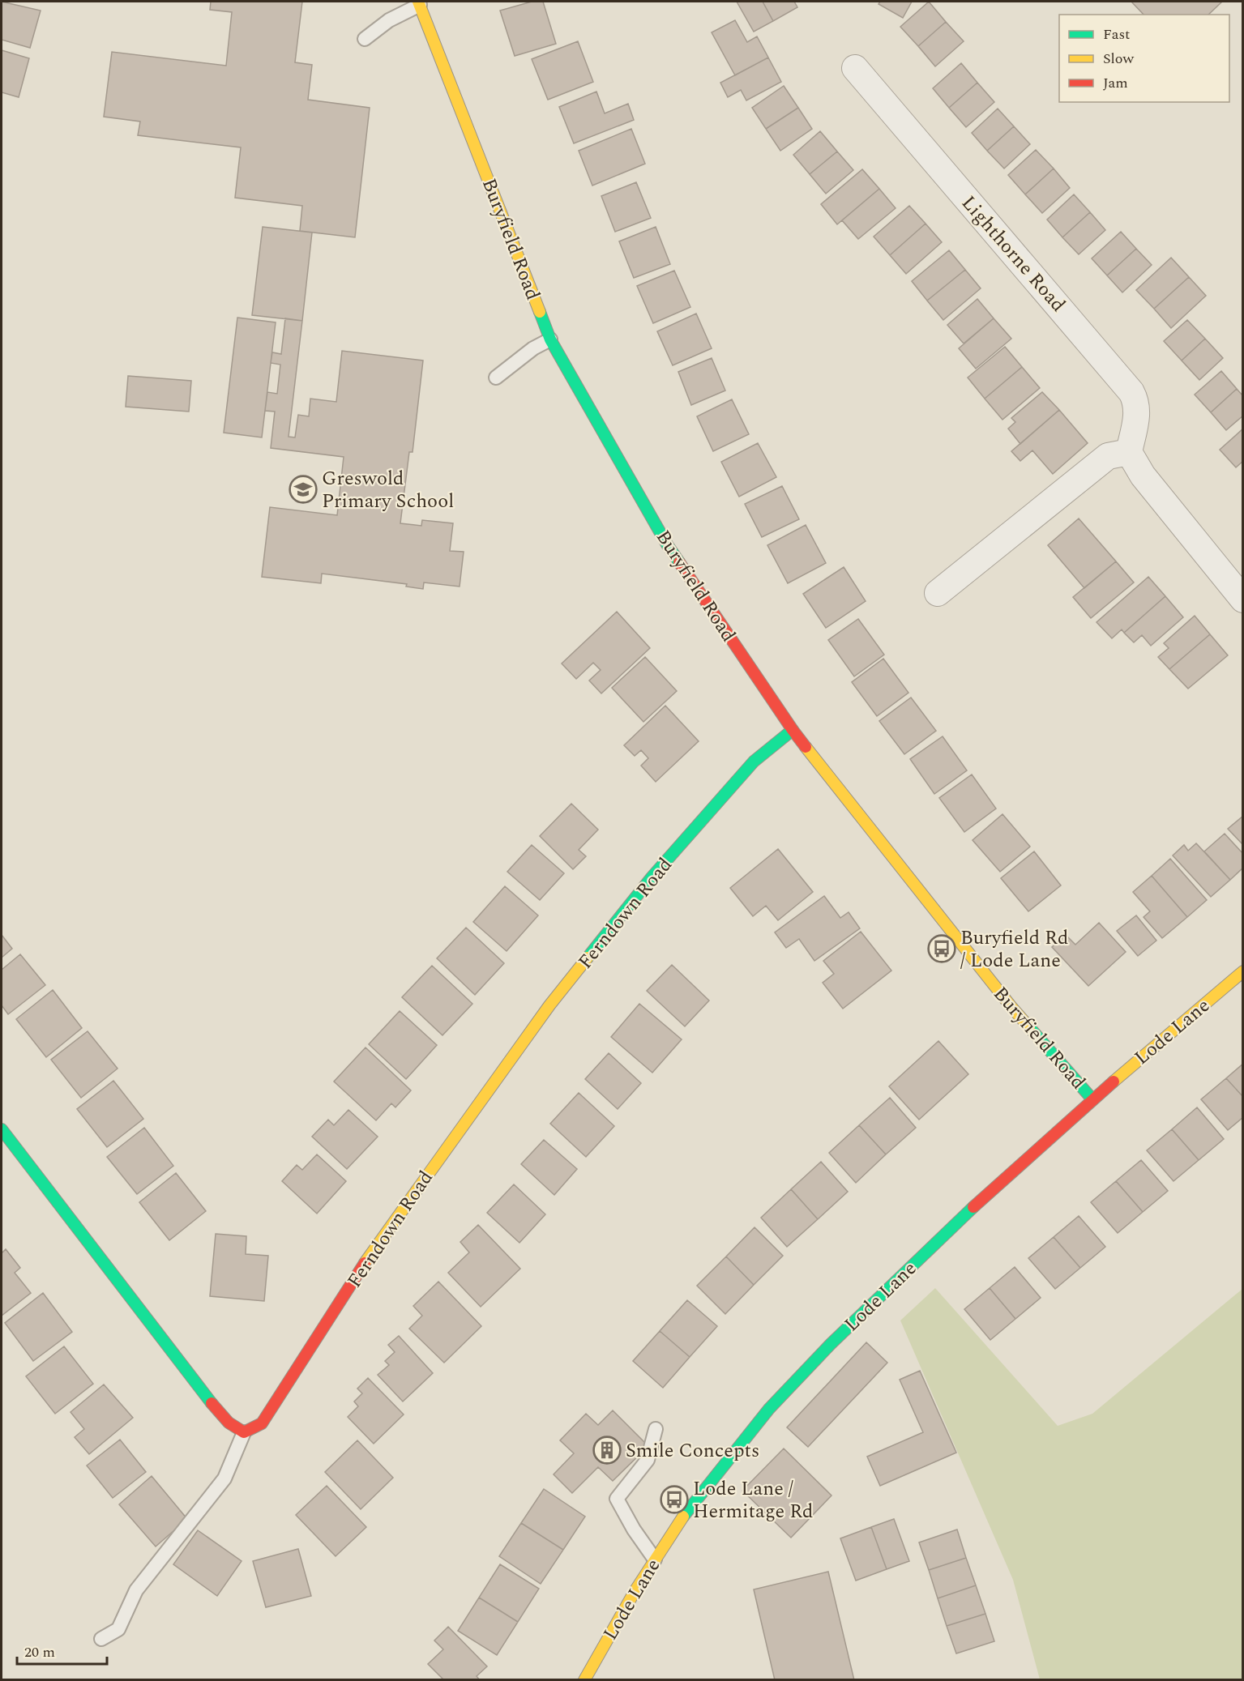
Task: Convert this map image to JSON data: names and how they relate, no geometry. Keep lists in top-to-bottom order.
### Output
{
  "streets": {
    "street": [
      "Buryfield Road",
      "Lighthorne Road",
      "Ferndown Road",
      "Lode Lane"
    ]
  },
  "crossings": [
    ["Buryfield Road", "Ferndown Road"],
    ["Buryfield Road", "Lode Lane"]
  ],
  "places": {
    "school or university": ["Greswold Primary School"],
    "bus stop": ["Buryfield Rd / Lode Lane", "Lode Lane / Hermitage Rd"],
    "building": ["Smile Concepts"]
  },
  "legend": ["Fast", "Slow", "Jam"],
  "scale_bar": "20 m"
}
